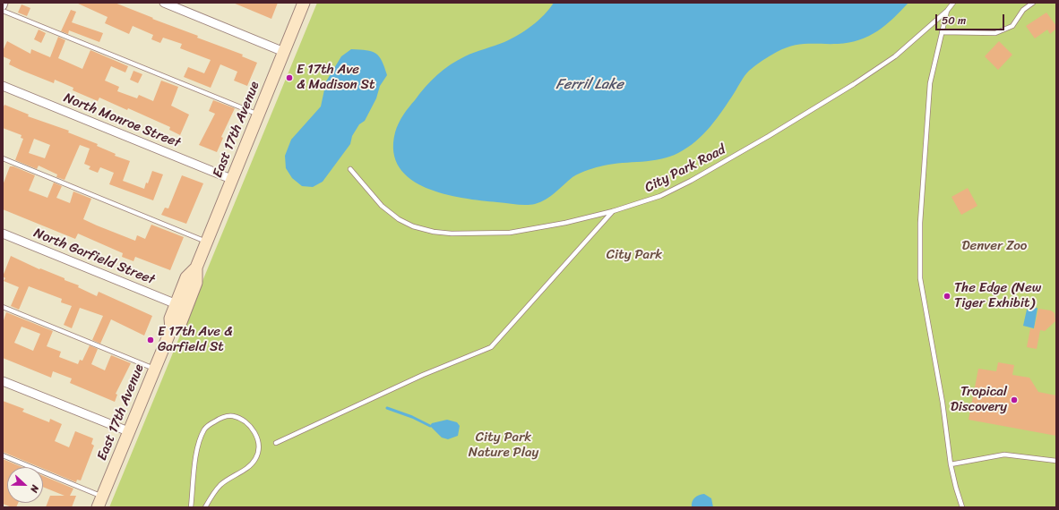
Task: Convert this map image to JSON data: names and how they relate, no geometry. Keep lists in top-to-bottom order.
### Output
{
  "streets": {
    "main road": ["East 17th Avenue"],
    "street": ["North Monroe Street", "North Garfield Street"],
    "lane": ["City Park Road"]
  },
  "crossings": [
    ["North Monroe Street", "East 17th Avenue"],
    ["East 17th Avenue", "North Garfield Street"]
  ],
  "water": ["Ferril Lake"],
  "parks": ["Denver Zoo", "City Park", "City Park Nature Play"],
  "places": [
    "E 17th Ave & Madison St",
    "The Edge (New Tiger Exhibit)",
    "E 17th Ave & Garfield St",
    "Tropical Discovery"
  ],
  "scale_bar": "50 m",
  "north": "right"
}
